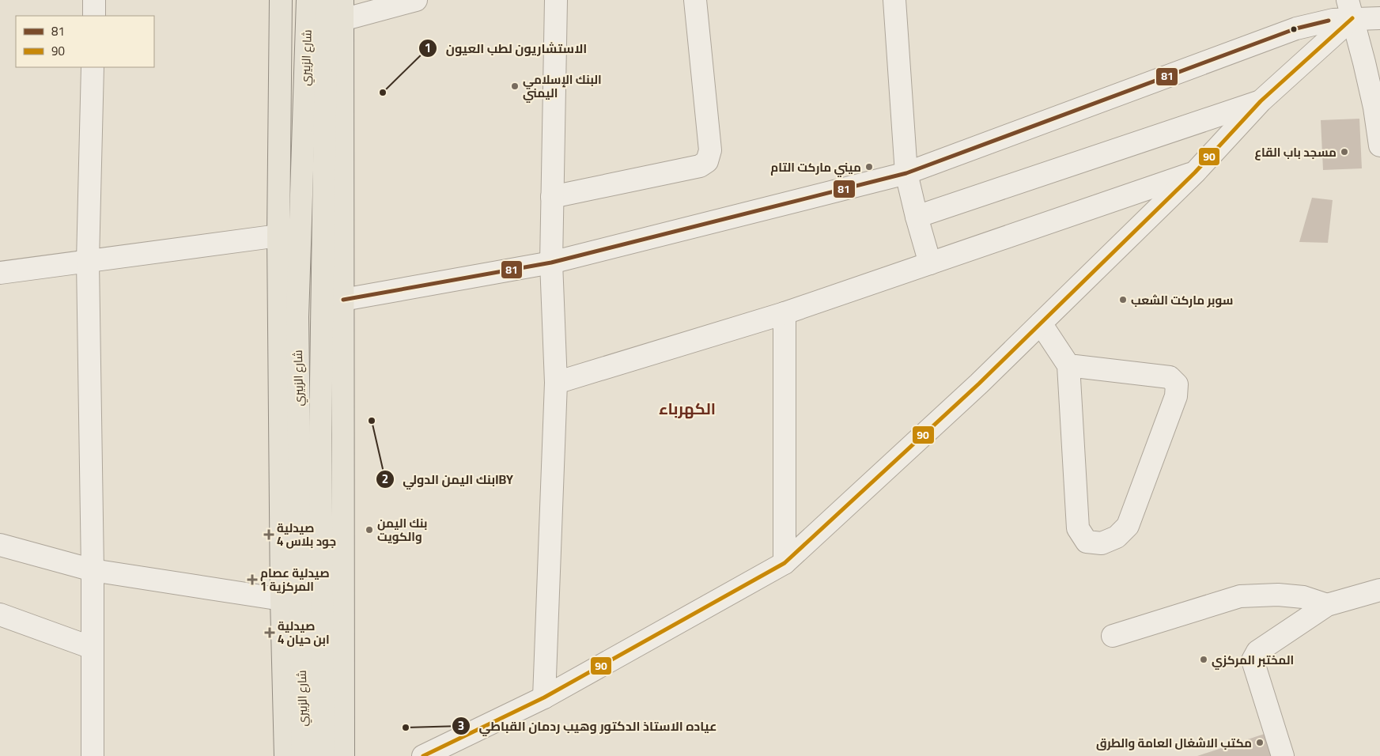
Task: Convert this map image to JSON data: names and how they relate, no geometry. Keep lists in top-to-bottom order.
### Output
{
  "streets": {
    "main road": ["شارع الزبيري"]
  },
  "districts": ["الكهرباء"],
  "places": {
    "other": [
      "البنك الإسلامي اليمني",
      "الاستشاريون لطب العيون",
      "مسجد باب القاع",
      "ميني ماركت التام",
      "سوبر ماركت الشعب",
      "بنك اليمن الدوليIBY",
      "بنك اليمن والكويت",
      "المختبر المركزي",
      "عياده الاستاذ الدكتور وهيب ردمان القباطي",
      "مكتب الاشغال العامة والطرق"
    ],
    "health": ["صيدلية جود بلاس 4", "صيدلية عصام المركزية 1", "صيدلية ابن حيان 4"]
  },
  "lines": ["transit line 90", "transit line 81"],
  "legend": ["81", "90"]
}
